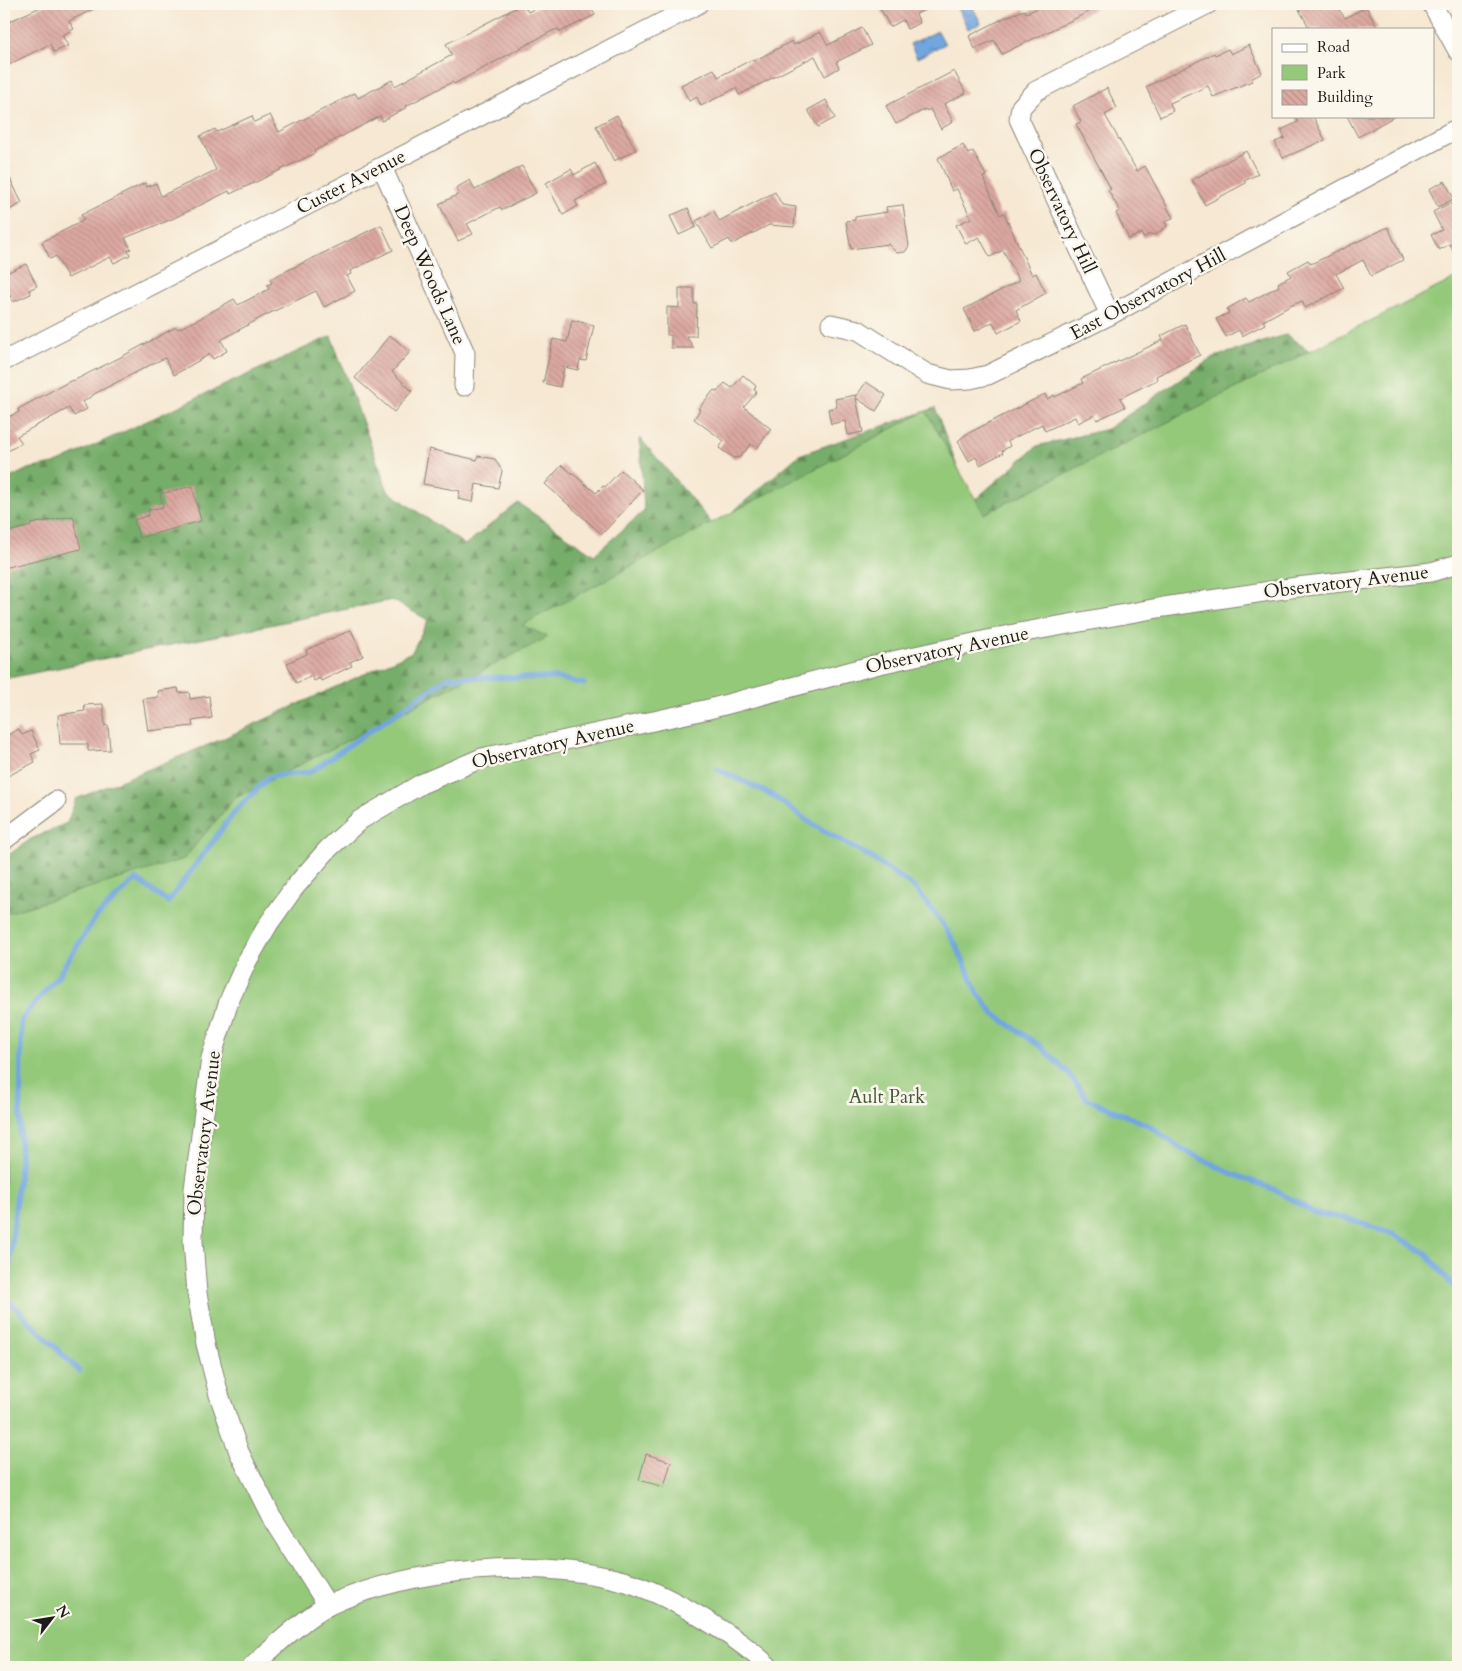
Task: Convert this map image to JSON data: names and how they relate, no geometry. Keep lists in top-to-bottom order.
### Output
{
  "streets": {
    "street": [
      "Custer Avenue",
      "Observatory Hill",
      "Deep Woods Lane",
      "East Observatory Hill",
      "Observatory Avenue"
    ]
  },
  "crossings": [
    ["Custer Avenue", "Deep Woods Lane"],
    ["Observatory Hill", "East Observatory Hill"]
  ],
  "parks": ["Ault Park"],
  "legend": ["Road", "Park", "Building"],
  "north": "top right"
}
